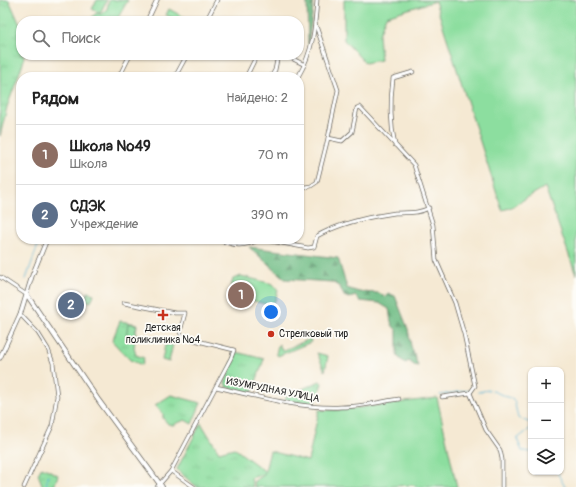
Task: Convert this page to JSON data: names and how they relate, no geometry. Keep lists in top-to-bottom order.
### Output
{
  "streets": {
    "street": ["ИЗУМРУДНАЯ УЛИЦА"]
  },
  "places": {
    "health": ["Детская поликлиника №4"],
    "other": ["Стрелковый тир"]
  },
  "page": {
    "search": "Поиск",
    "heading": ["Рядом", "Найдено: 2"],
    "list": [
      {
        "mark": "1",
        "name": "Школа №49",
        "note": "Школа",
        "value": "70 m"
      },
      {
        "mark": "2",
        "name": "СДЭК",
        "note": "Учреждение",
        "value": "390 m"
      }
    ],
    "pins": ["1", "2"],
    "map_buttons": ["+", "−"]
  }
}
